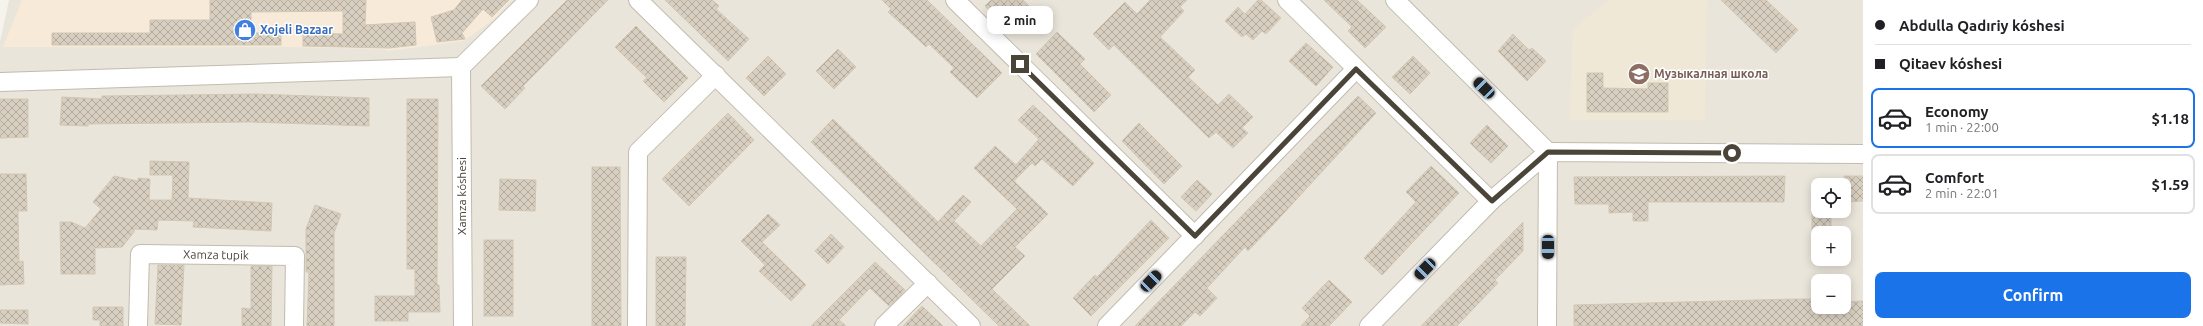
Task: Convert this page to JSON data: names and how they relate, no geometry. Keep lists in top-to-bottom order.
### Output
{
  "streets": {
    "street": ["Xamza kóshesi", "Xamza tupik"]
  },
  "places": {
    "shop": ["Xojeli Bazaar"],
    "school or university": ["Музыкалная школа"]
  },
  "page": {
    "banner": ["Abdulla Qadıriy kóshesi", "Qitaev kóshesi"],
    "bubble": "2 min",
    "list": [
      {
        "name": "Economy",
        "note": "1 min · 22:00",
        "value": "$1.18"
      },
      {
        "name": "Comfort",
        "note": "2 min · 22:01",
        "value": "$1.59"
      }
    ],
    "map_buttons": ["+", "−"],
    "buttons": "Confirm"
  }
}
